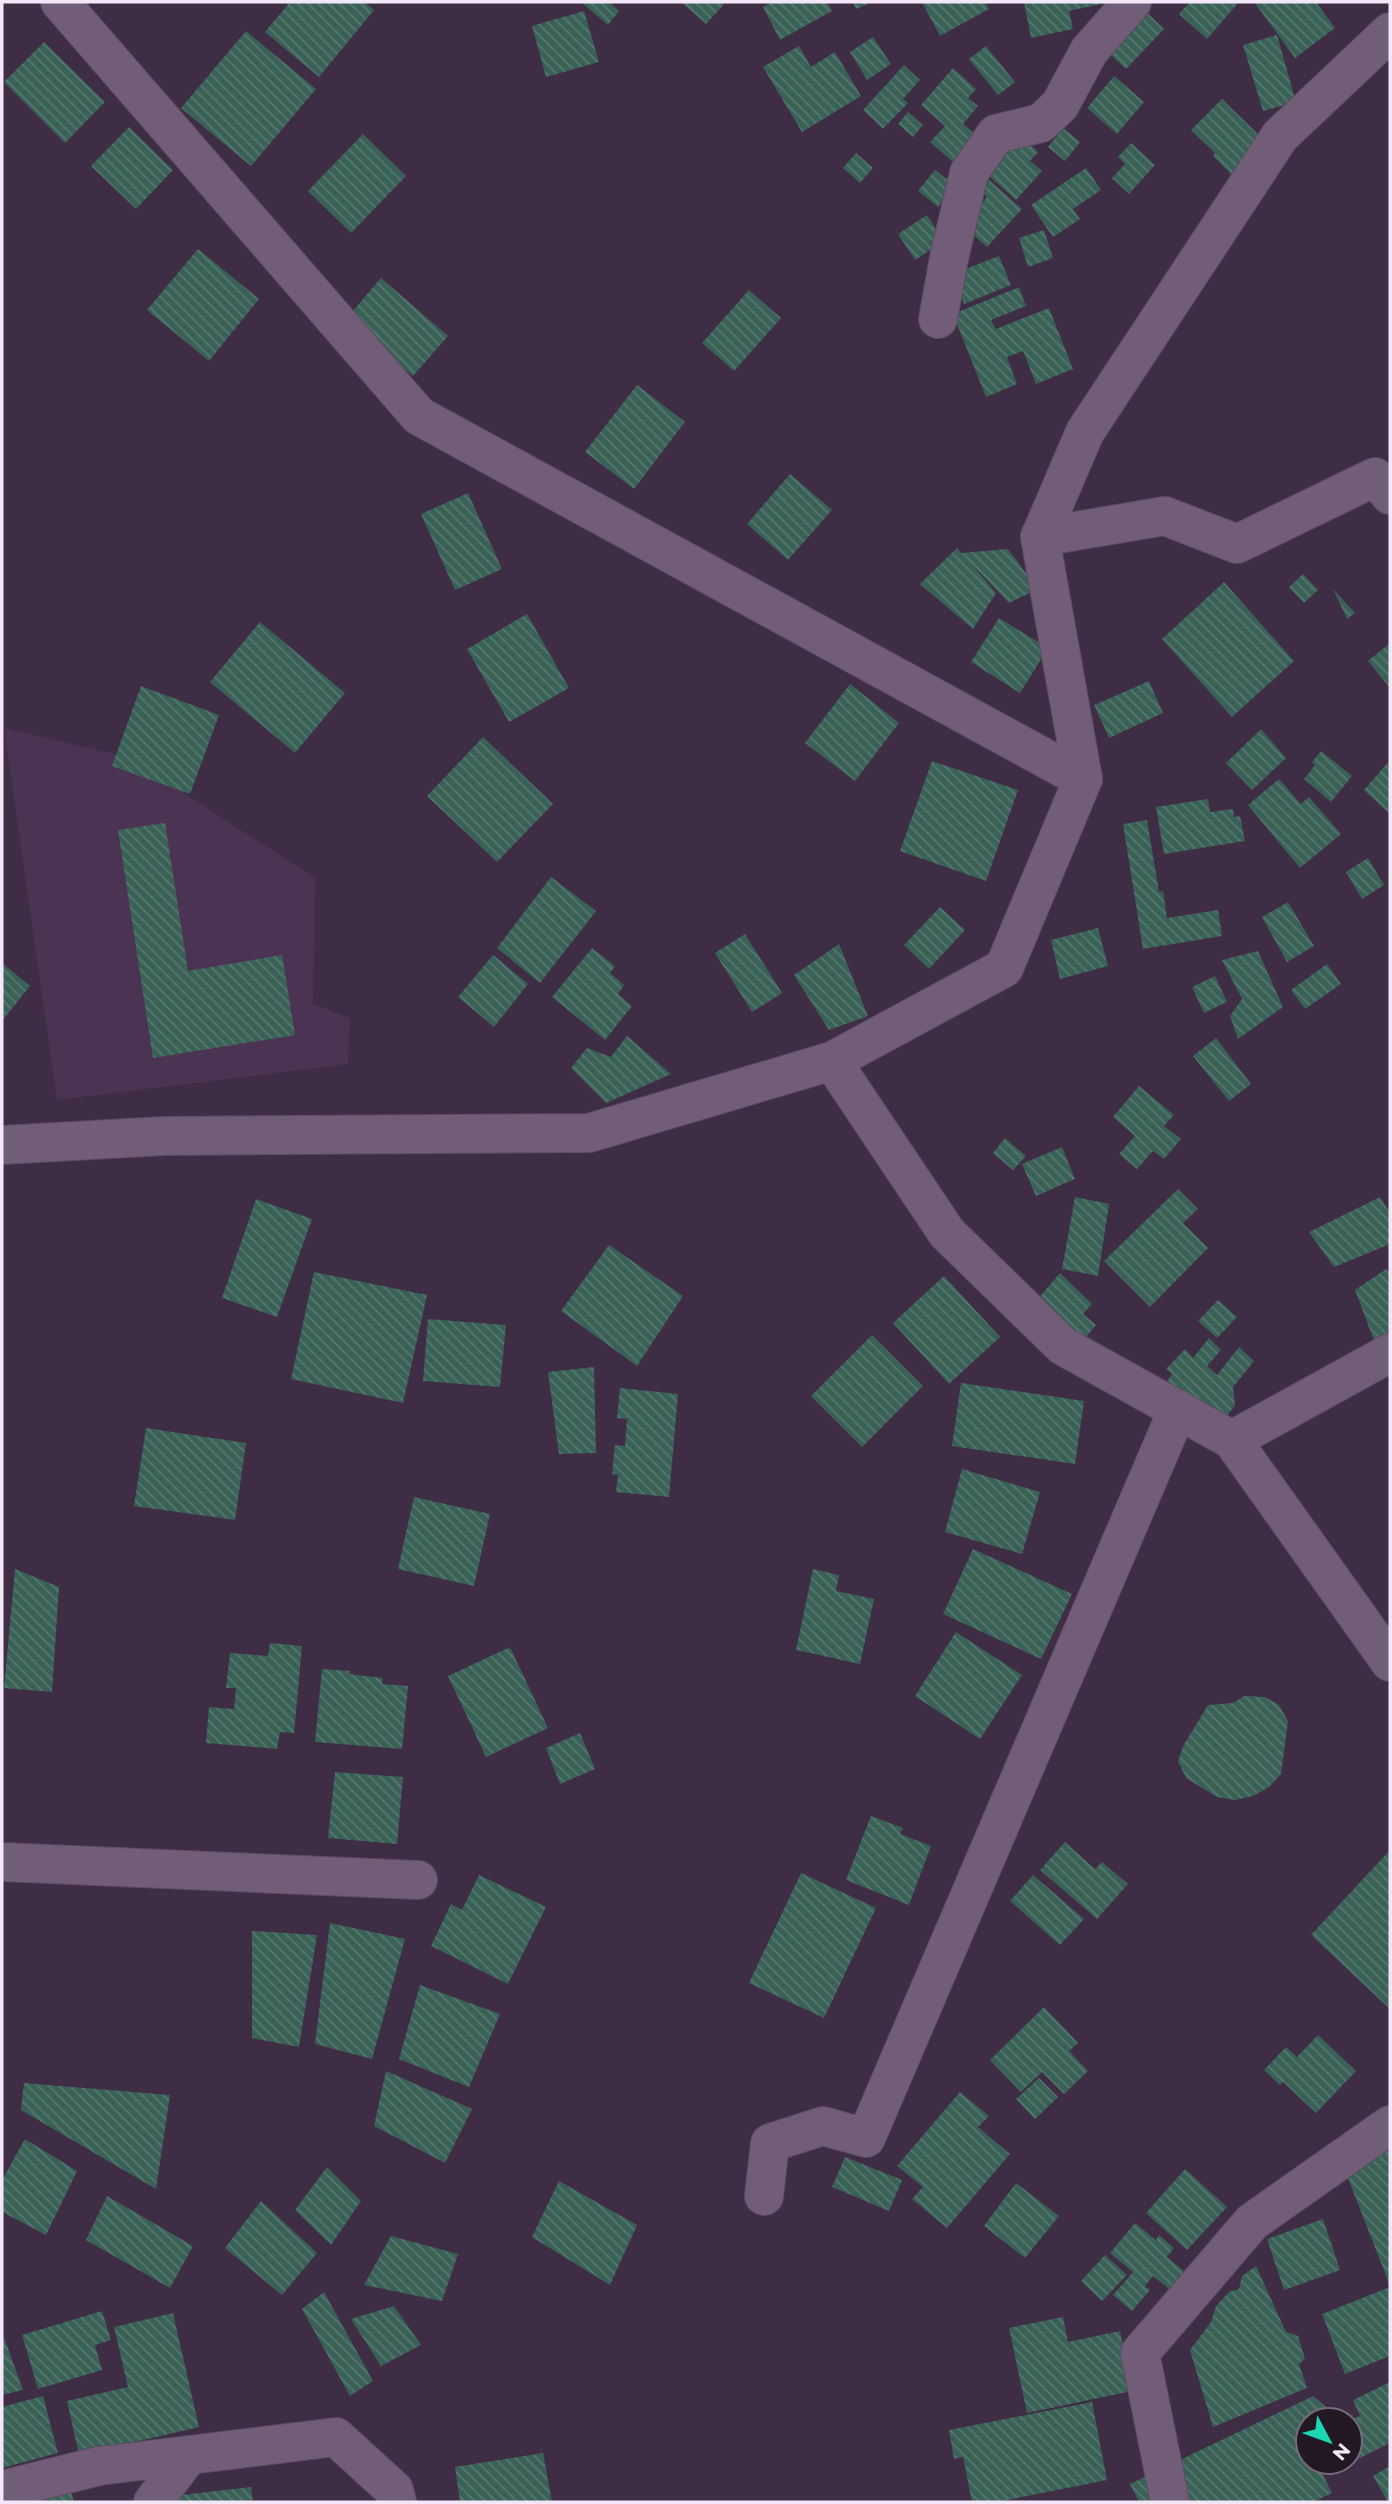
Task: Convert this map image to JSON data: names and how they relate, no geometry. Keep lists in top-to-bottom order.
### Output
{
  "north": "bottom right"
}
